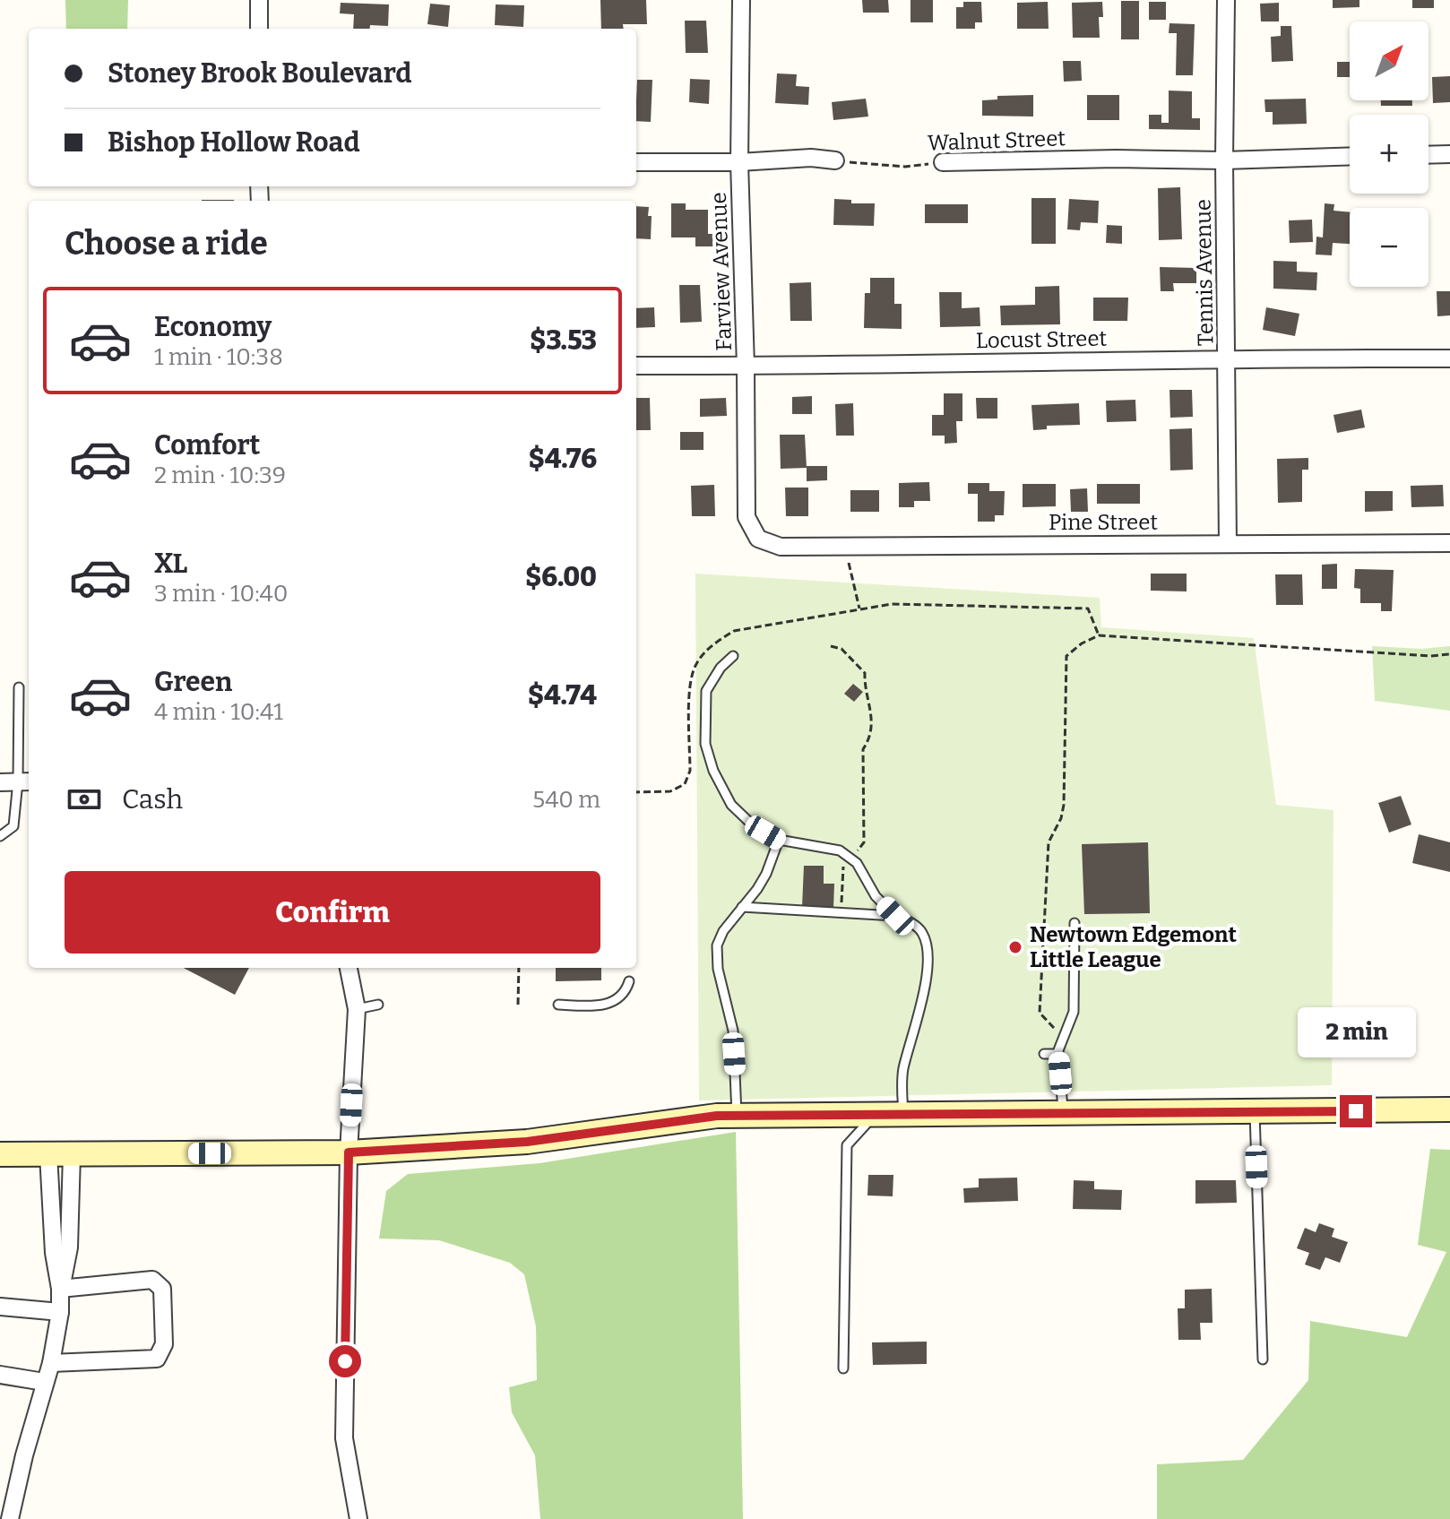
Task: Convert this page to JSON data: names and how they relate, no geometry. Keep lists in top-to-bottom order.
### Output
{
  "streets": {
    "street": [
      "Walnut Street",
      "Farview Avenue",
      "Tennis Avenue",
      "Locust Street",
      "Pine Street"
    ]
  },
  "crossings": [
    ["Walnut Street", "Tennis Avenue"],
    ["Farview Avenue", "Locust Street"],
    ["Farview Avenue", "Pine Street"],
    ["Tennis Avenue", "Locust Street"],
    ["Tennis Avenue", "Pine Street"]
  ],
  "places": ["Newtown Edgemont Little League"],
  "north": "top right",
  "page": {
    "map_buttons": ["+", "−"],
    "banner": ["Stoney Brook Boulevard", "Bishop Hollow Road"],
    "heading": "Choose a ride",
    "list": [
      {
        "name": "Economy",
        "note": "1 min · 10:38",
        "value": "$3.53"
      },
      {
        "name": "Comfort",
        "note": "2 min · 10:39",
        "value": "$4.76"
      },
      {
        "name": "XL",
        "note": "3 min · 10:40",
        "value": "$6.00"
      },
      {
        "name": "Green",
        "note": "4 min · 10:41",
        "value": "$4.74"
      }
    ],
    "pay": ["Cash", "540 m"],
    "buttons": "Confirm",
    "bubble": "2 min"
  }
}
